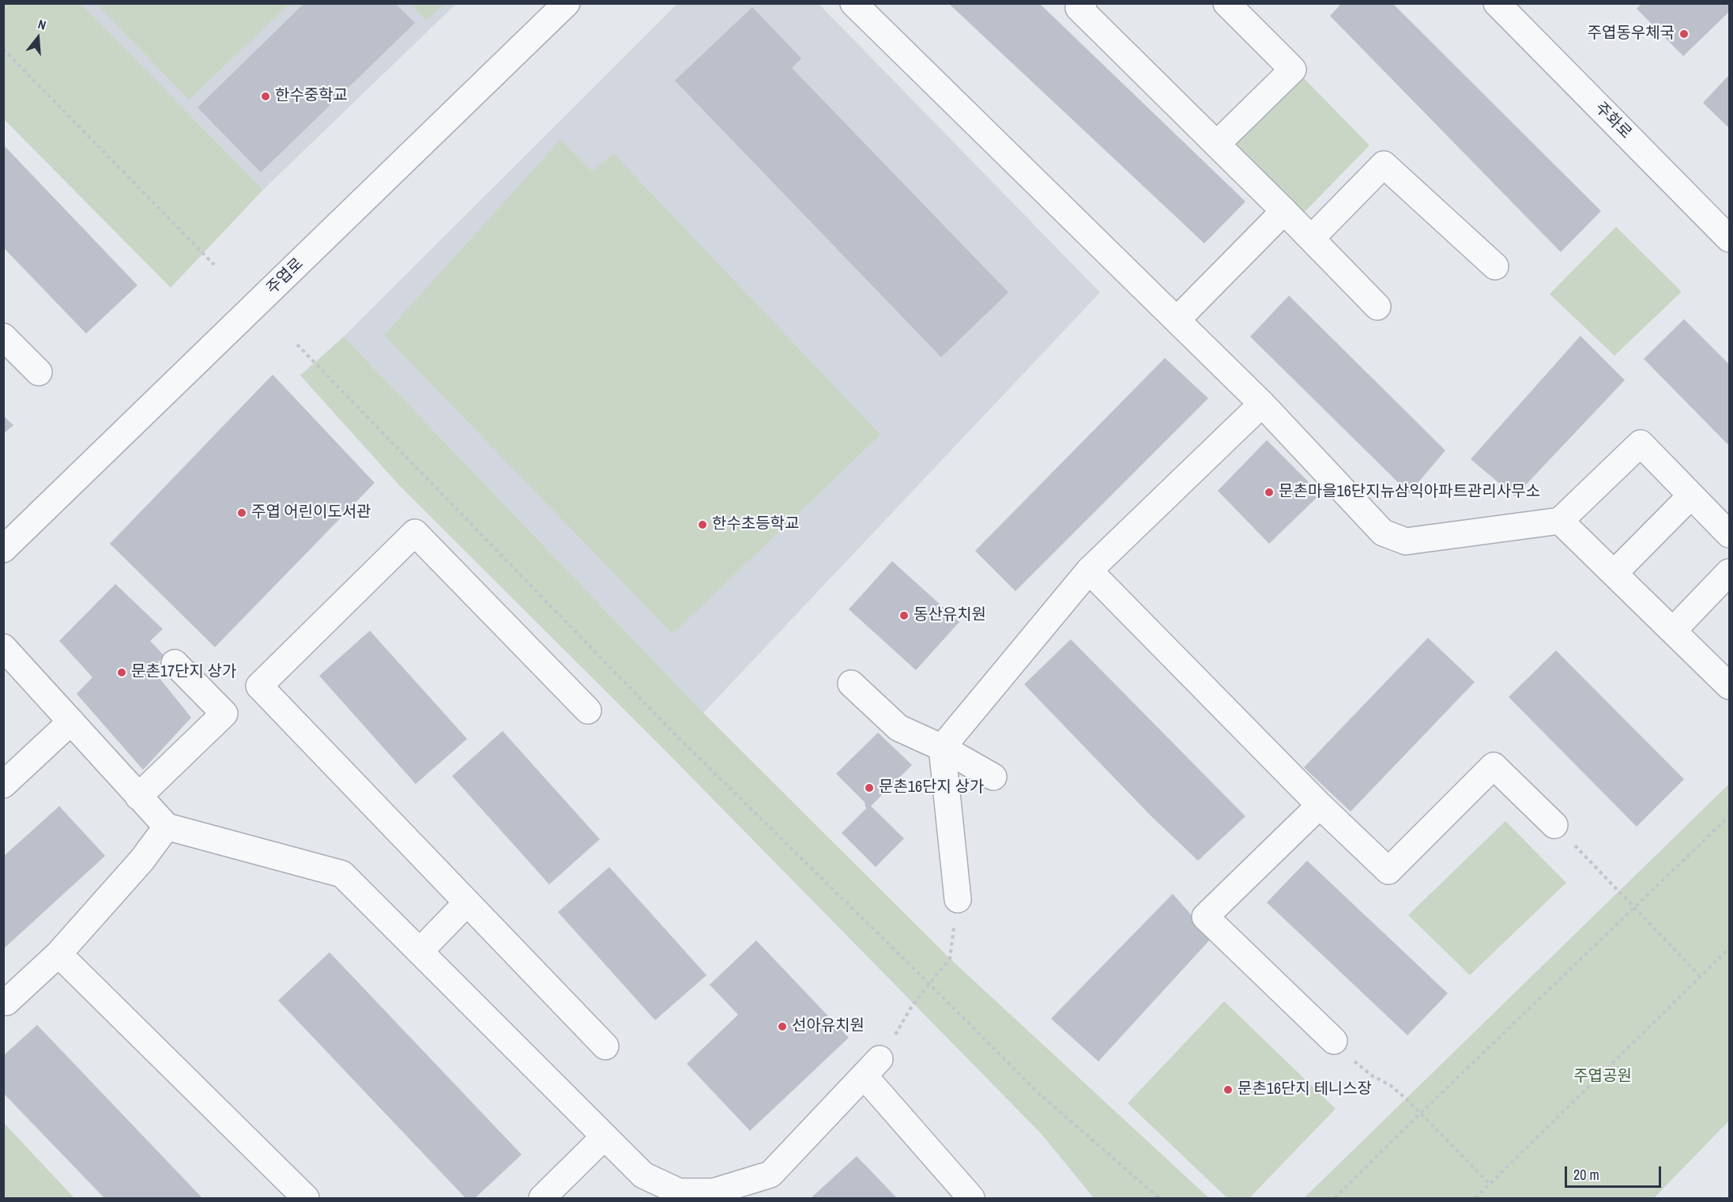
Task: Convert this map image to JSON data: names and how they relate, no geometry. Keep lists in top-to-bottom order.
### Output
{
  "streets": {
    "street": ["주화로", "주엽로"]
  },
  "parks": ["주엽공원"],
  "places": [
    "주엽동우체국",
    "한수중학교",
    "문촌마을16단지뉴삼익아파트관리사무소",
    "주엽 어린이도서관",
    "한수초등학교",
    "동산유치원",
    "문촌17단지 상가",
    "문촌16단지 상가",
    "선아유치원",
    "문촌16단지 테니스장"
  ],
  "scale_bar": "20 m",
  "north": "top"
}
